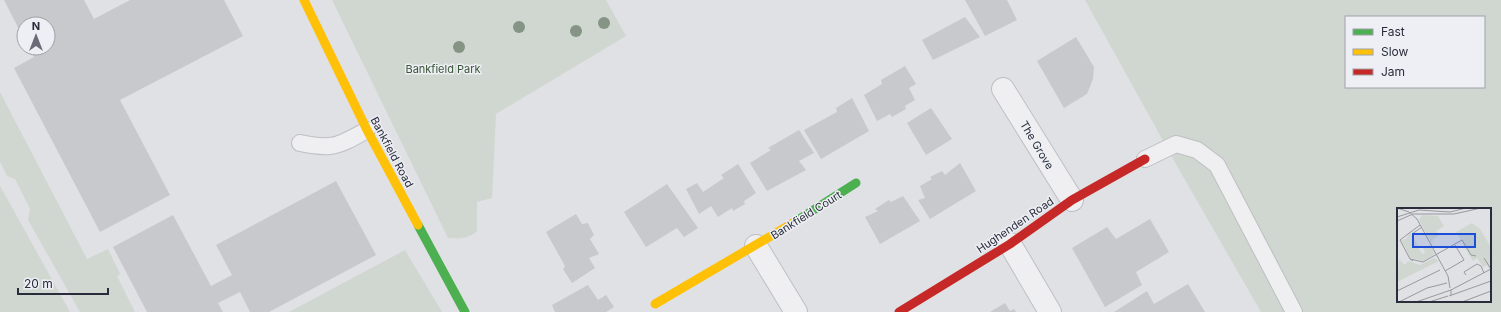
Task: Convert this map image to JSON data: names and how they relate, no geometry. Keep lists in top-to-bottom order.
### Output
{
  "streets": {
    "street": [
      "The Grove",
      "Bankfield Road",
      "Bankfield Court",
      "Hughenden Road"
    ]
  },
  "crossings": [
    ["The Grove", "Hughenden Road"]
  ],
  "parks": ["Bankfield Park"],
  "legend": ["Fast", "Slow", "Jam"],
  "scale_bar": "20 m",
  "north": "top"
}
